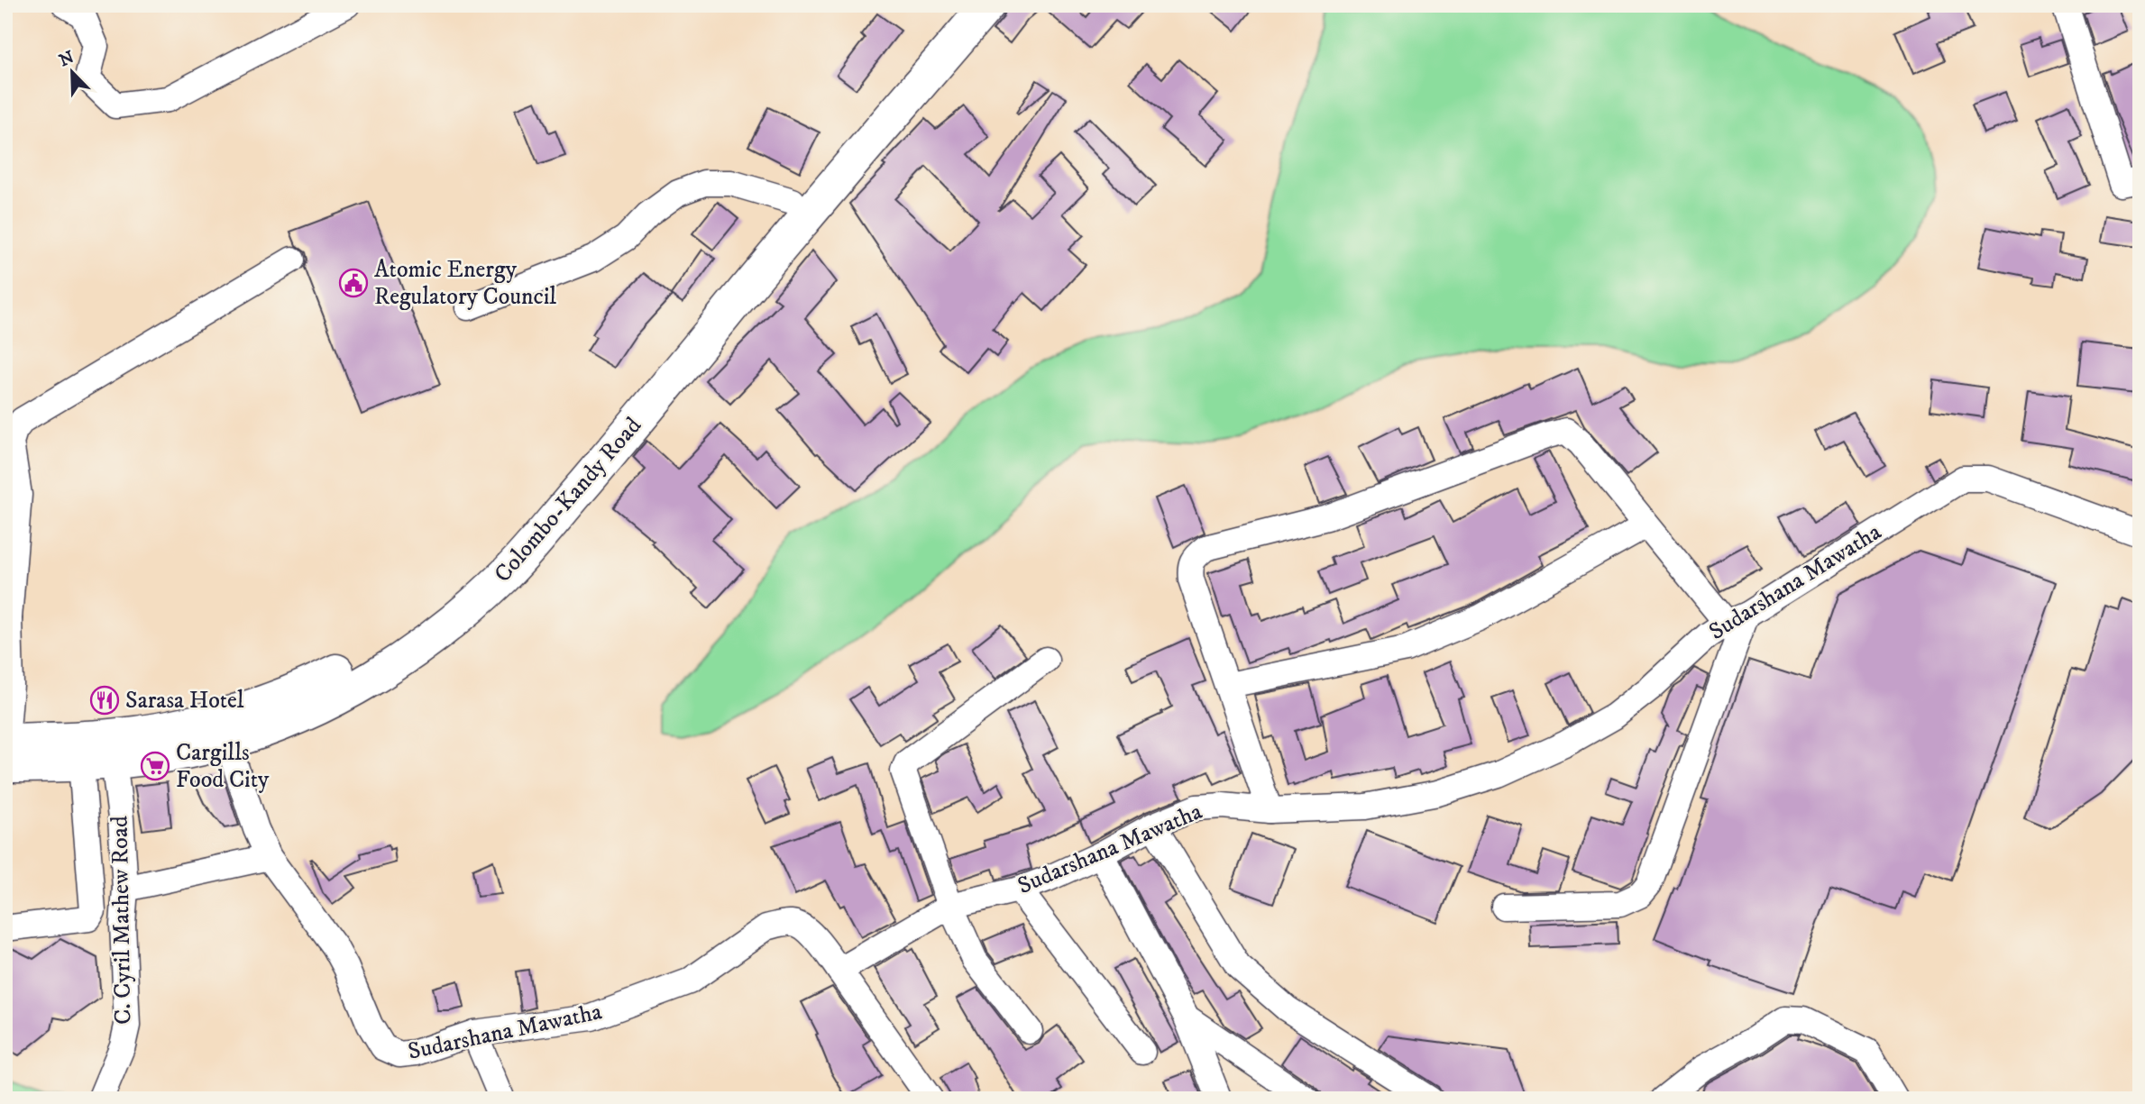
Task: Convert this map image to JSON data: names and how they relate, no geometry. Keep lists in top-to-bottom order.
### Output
{
  "streets": {
    "highway": ["Colombo-Kandy Road"],
    "street": ["Sudarshana Mawatha", "C. Cyril Mathew Road"]
  },
  "crossings": [
    ["Colombo-Kandy Road", "Sudarshana Mawatha"],
    ["Colombo-Kandy Road", "C. Cyril Mathew Road"]
  ],
  "places": {
    "public building": ["Atomic Energy Regulatory Council"],
    "restaurant": ["Sarasa Hotel"],
    "supermarket": ["Cargills Food City"]
  },
  "north": "top left"
}
